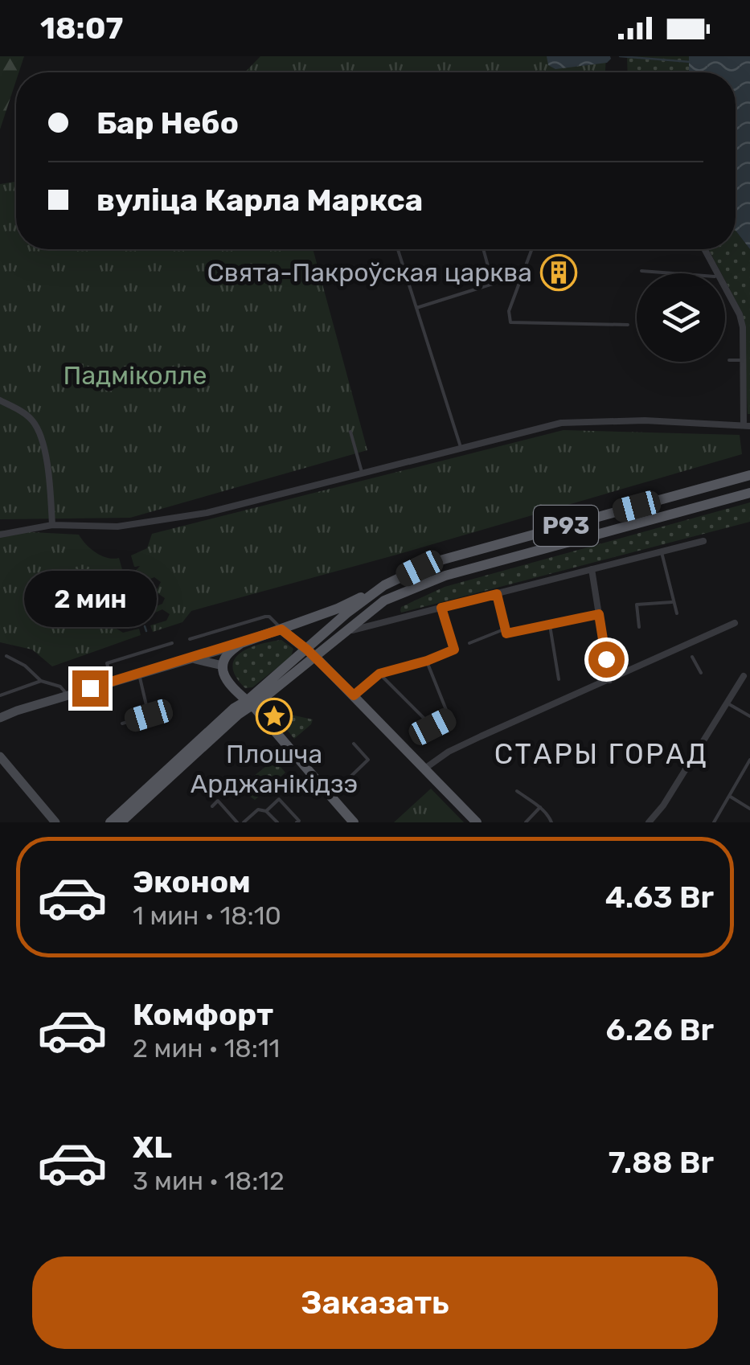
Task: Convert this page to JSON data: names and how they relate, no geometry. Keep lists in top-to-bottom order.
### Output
{
  "streets": {
    "main road": ["Р93"]
  },
  "districts": ["СТАРЫ ГОРАД"],
  "parks": ["Падміколле"],
  "places": {
    "building": ["Свята-Пакроўская царква"],
    "place": ["Плошча Арджанікідзэ"]
  },
  "page": {
    "status": "18:07",
    "banner": ["Бар Небо", "вуліца Карла Маркса"],
    "bubble": "2 мин",
    "list": [
      {
        "name": "Эконом",
        "note": "1 мин · 18:10",
        "value": "4.63 Br"
      },
      {
        "name": "Комфорт",
        "note": "2 мин · 18:11",
        "value": "6.26 Br"
      },
      {
        "name": "XL",
        "note": "3 мин · 18:12",
        "value": "7.88 Br"
      }
    ],
    "buttons": "Заказать"
  }
}
